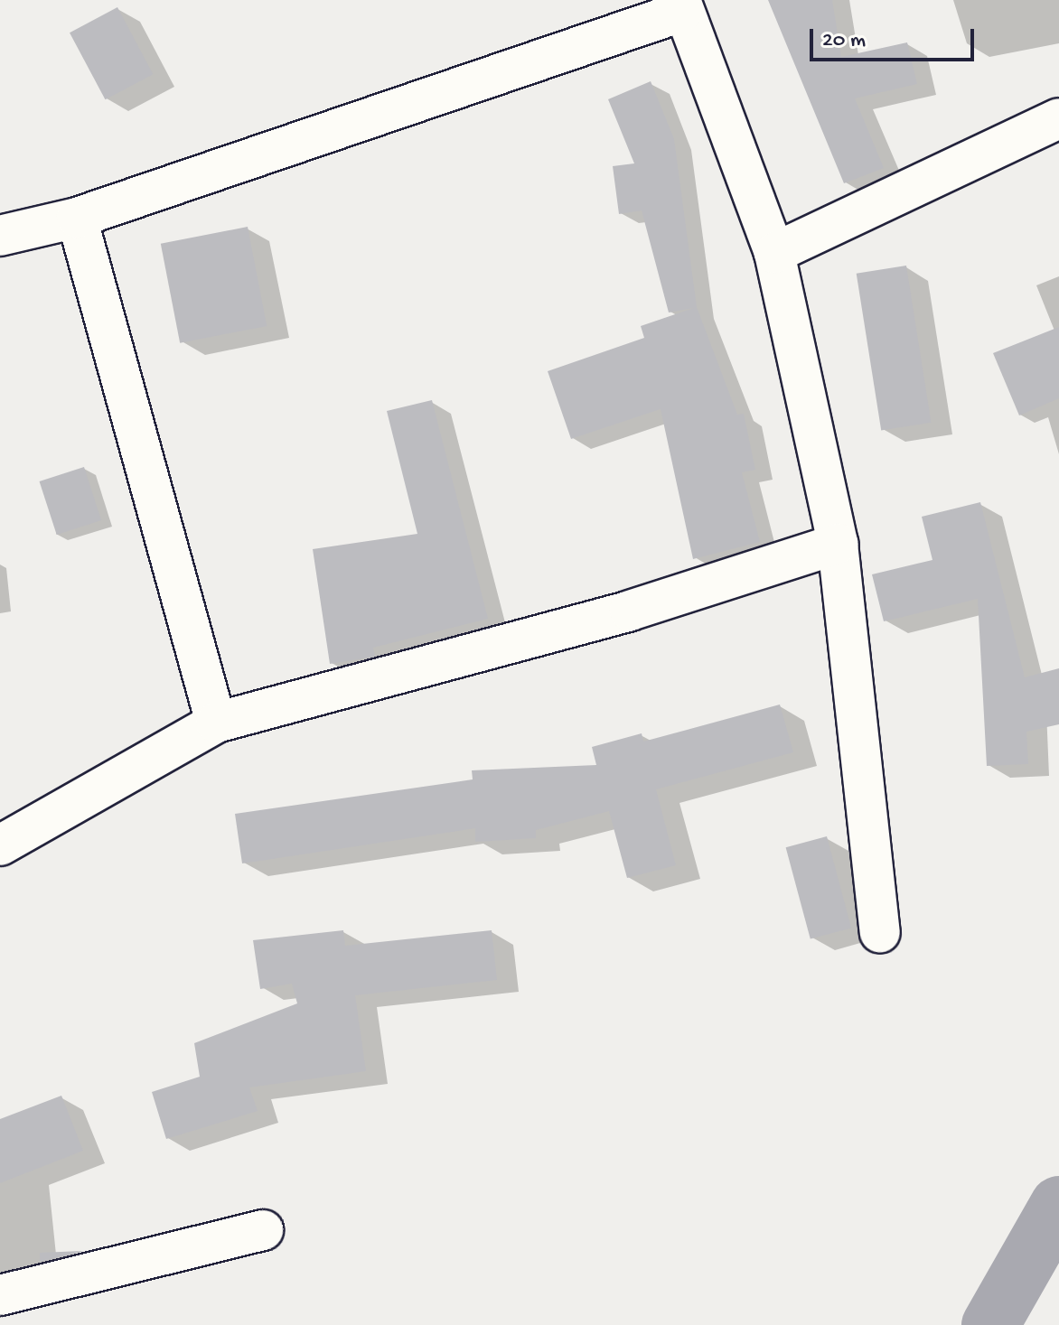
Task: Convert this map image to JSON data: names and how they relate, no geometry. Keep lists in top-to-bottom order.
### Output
{
  "scale_bar": "20 m"
}
